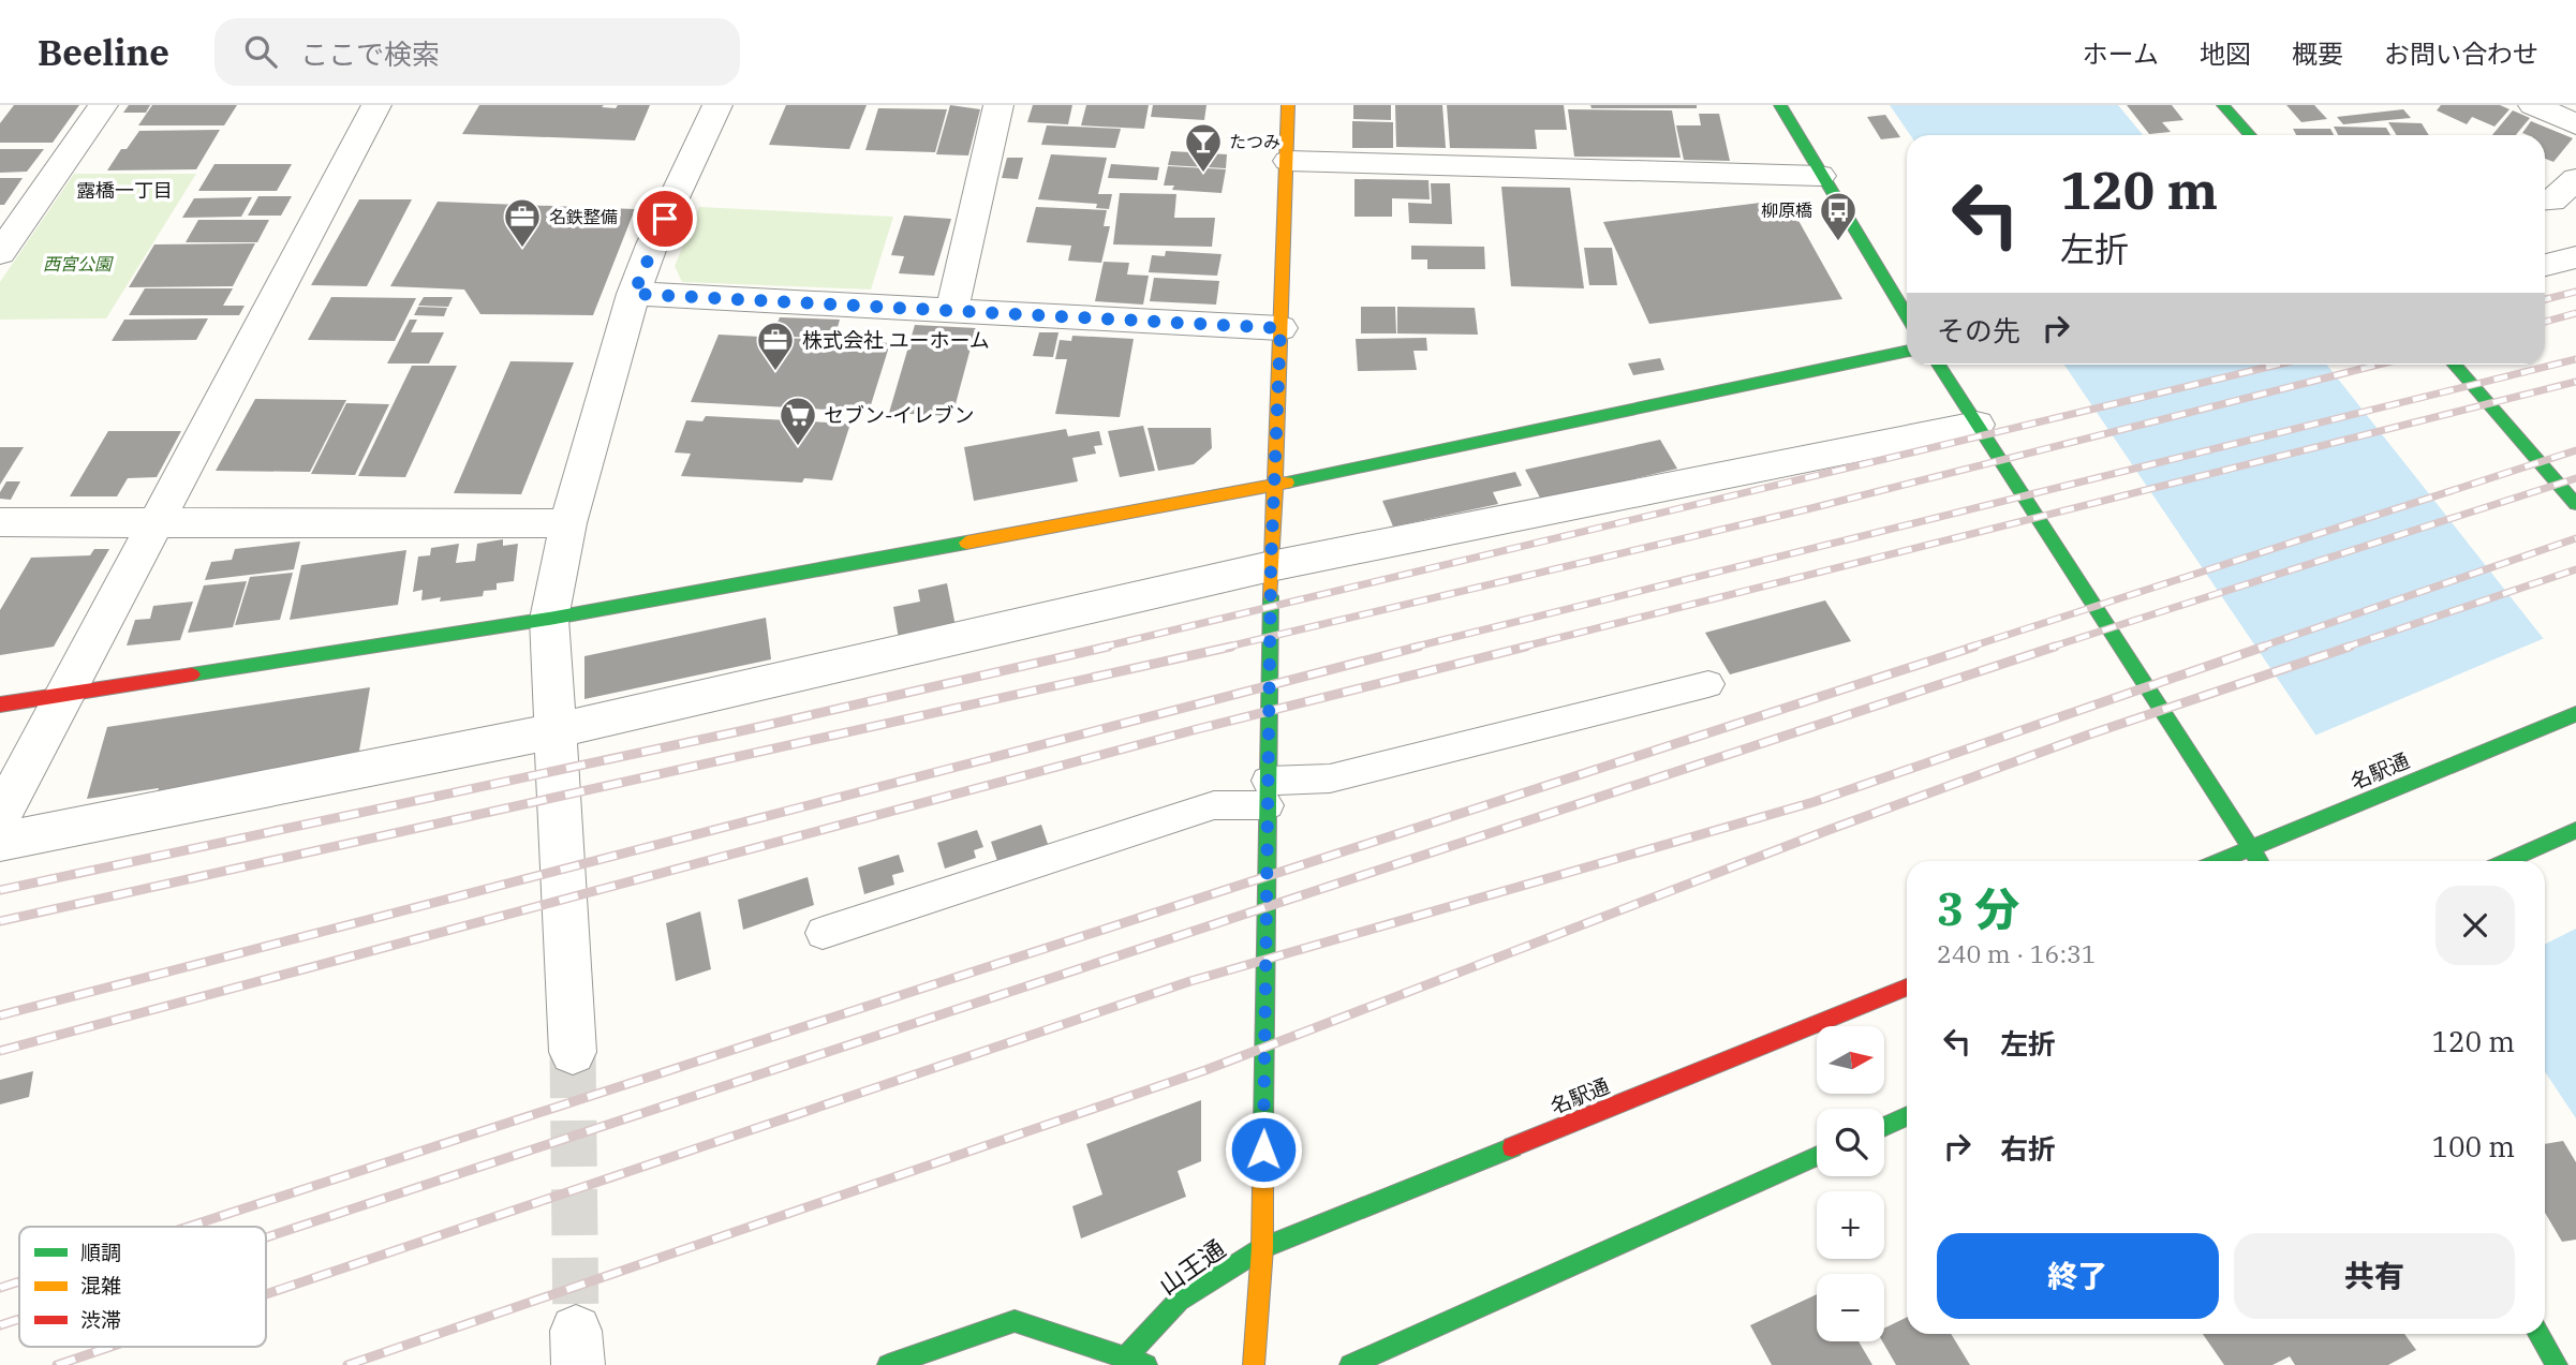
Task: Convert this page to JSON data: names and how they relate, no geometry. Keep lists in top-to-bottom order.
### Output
{
  "streets": {
    "street": ["名駅通", "山王通"]
  },
  "crossings": [
    ["名駅通", "山王通"]
  ],
  "districts": ["露橋一丁目"],
  "parks": ["西宮公園"],
  "places": {
    "bar": ["たつみ"],
    "bus stop": ["柳原橋"],
    "office": ["名鉄整備", "株式会社 ユーホーム"],
    "supermarket": ["セブン-イレブン"]
  },
  "legend": ["順調", "混雑", "渋滞"],
  "north": "right",
  "page": {
    "header": "Beeline",
    "search": "ここで検索",
    "nav": [
      "ホーム",
      "地図",
      "概要",
      "お問い合わせ"
    ],
    "turn": ["120 m", "左折"],
    "then": "その先",
    "heading": ["3 分", "240 m · 16:31"],
    "list": [
      {
        "name": "左折",
        "value": "120 m"
      },
      {
        "name": "右折",
        "value": "100 m"
      }
    ],
    "map_buttons": ["+", "−"],
    "buttons": ["終了", "共有"]
  }
}
